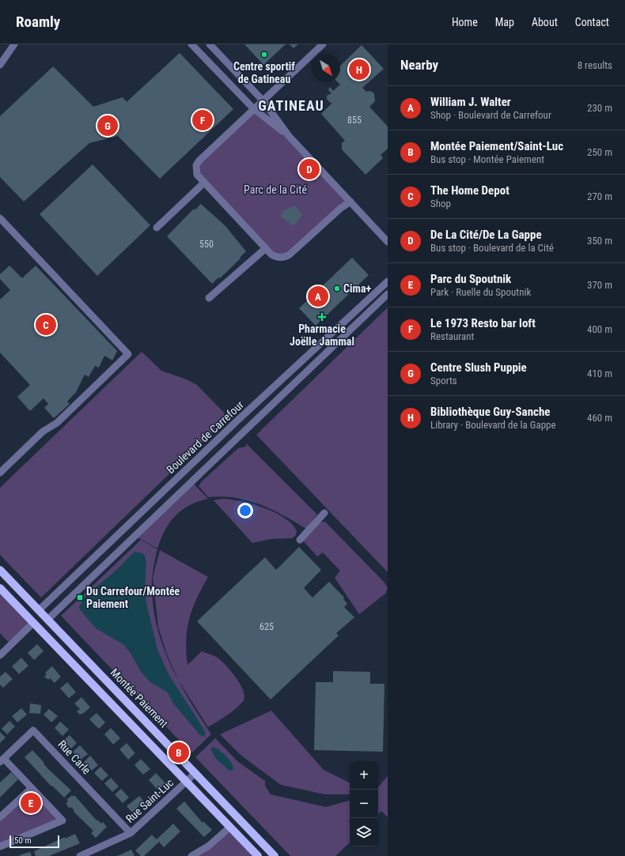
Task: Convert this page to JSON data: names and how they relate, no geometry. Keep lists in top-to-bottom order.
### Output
{
  "streets": {
    "main road": ["Montée Paiement"],
    "street": ["Boulevard de Carrefour", "Rue Carle", "Rue Saint-Luc"]
  },
  "crossings": [
    ["Boulevard de Carrefour", "Montée Paiement"],
    ["Montée Paiement", "Rue Saint-Luc"],
    ["Rue Carle", "Rue Saint-Luc"]
  ],
  "districts": ["GATINEAU"],
  "parks": ["Parc de la Cité"],
  "places": {
    "other": ["Centre sportif de Gatineau", "Cima+"],
    "health": ["Pharmacie Joëlle Jammal"],
    "transit": ["Du Carrefour/Montée Paiement"]
  },
  "house_numbers": ["855", "550", "625"],
  "scale_bar": "50 m",
  "north": "bottom right",
  "page": {
    "header": "Roamly",
    "nav": [
      "Home",
      "Map",
      "About",
      "Contact"
    ],
    "heading": ["Nearby", "8 results"],
    "pins": [
      "H",
      "F",
      "G",
      "D",
      "A",
      "C",
      "B",
      "E"
    ],
    "list": [
      {
        "mark": "A",
        "name": "William J. Walter",
        "note": "Shop · Boulevard de Carrefour",
        "value": "230 m"
      },
      {
        "mark": "B",
        "name": "Montée Paiement/Saint-Luc",
        "note": "Bus stop · Montée Paiement",
        "value": "250 m"
      },
      {
        "mark": "C",
        "name": "The Home Depot",
        "note": "Shop",
        "value": "270 m"
      },
      {
        "mark": "D",
        "name": "De La Cité/De La Gappe",
        "note": "Bus stop · Boulevard de la Cité",
        "value": "350 m"
      },
      {
        "mark": "E",
        "name": "Parc du Spoutnik",
        "note": "Park · Ruelle du Spoutnik",
        "value": "370 m"
      },
      {
        "mark": "F",
        "name": "Le 1973 Resto bar loft",
        "note": "Restaurant",
        "value": "400 m"
      },
      {
        "mark": "G",
        "name": "Centre Slush Puppie",
        "note": "Sports",
        "value": "410 m"
      },
      {
        "mark": "H",
        "name": "Bibliothèque Guy-Sanche",
        "note": "Library · Boulevard de la Gappe",
        "value": "460 m"
      }
    ],
    "map_buttons": ["+", "−"],
    "scale": "50 m"
  }
}
